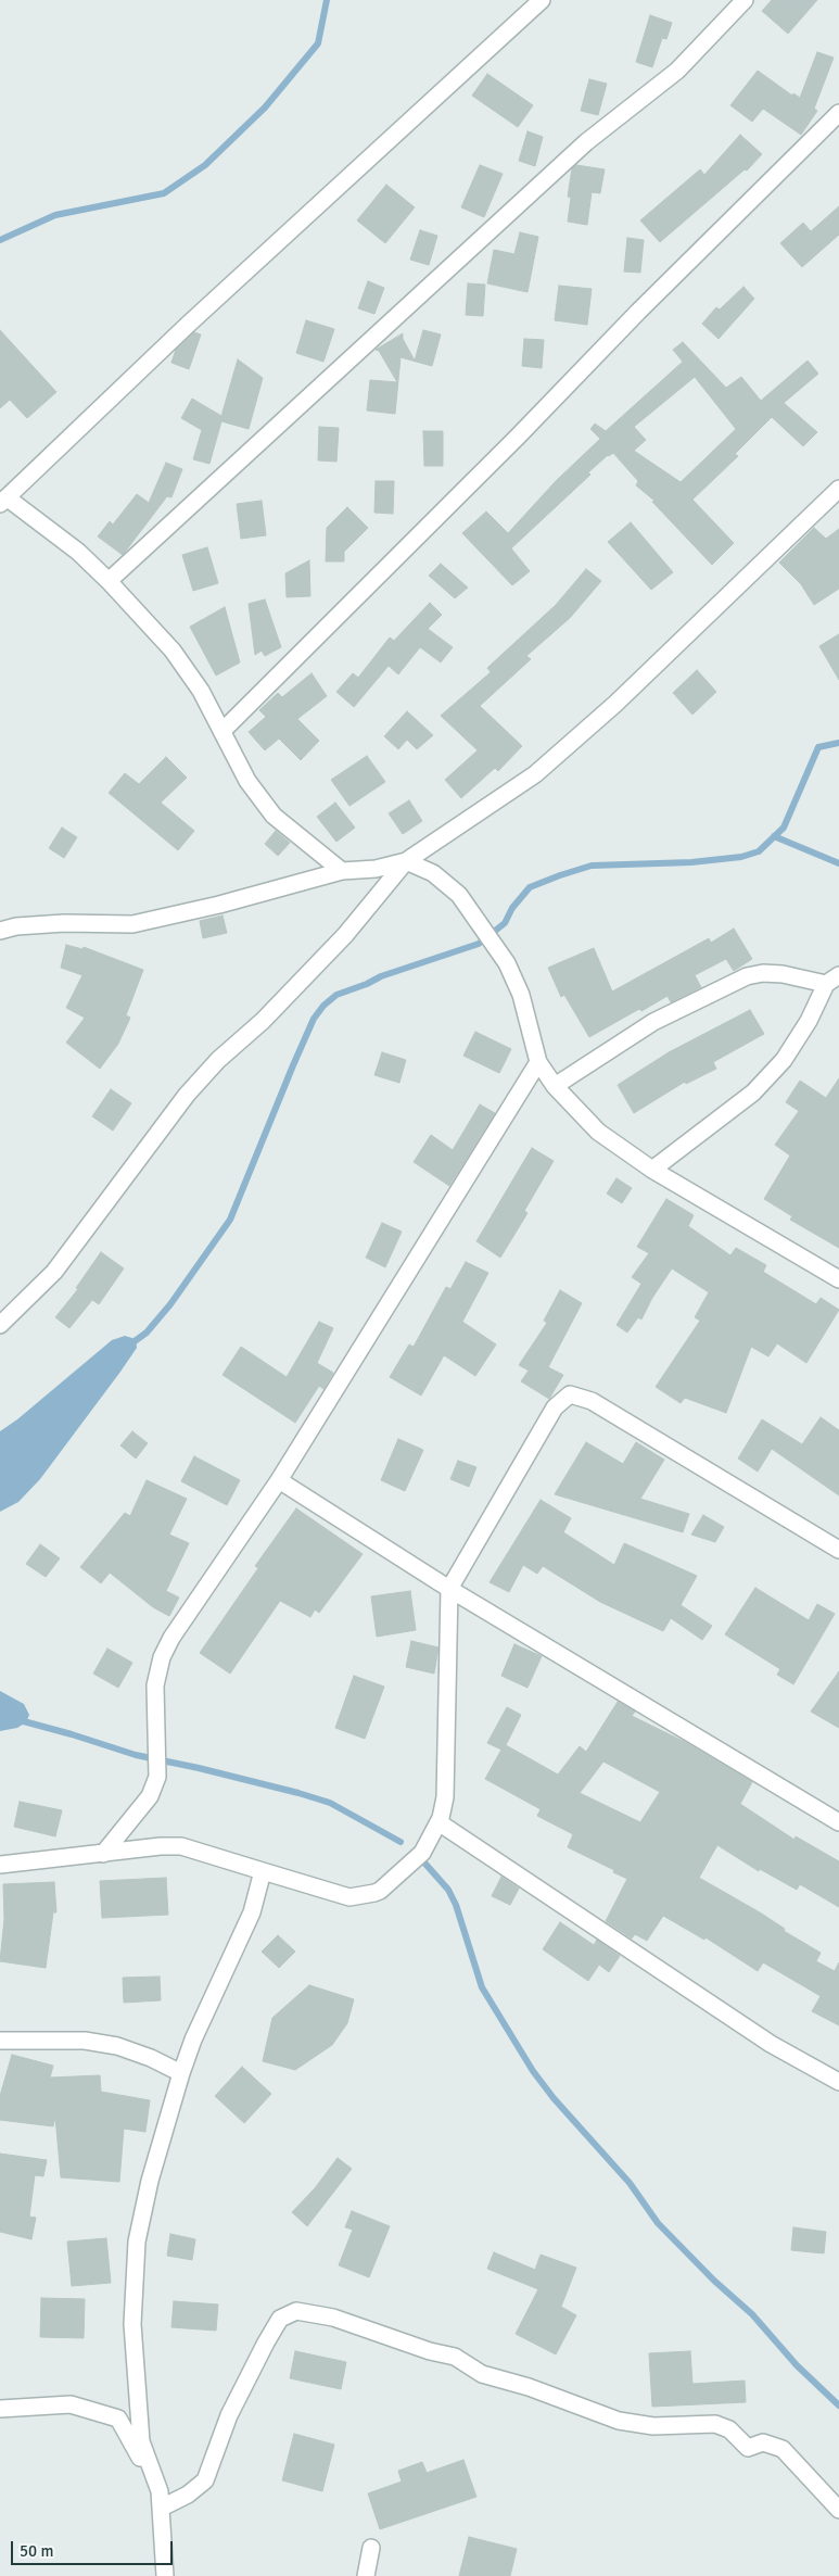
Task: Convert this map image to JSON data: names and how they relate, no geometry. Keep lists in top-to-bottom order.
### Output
{
  "scale_bar": "50 m"
}
